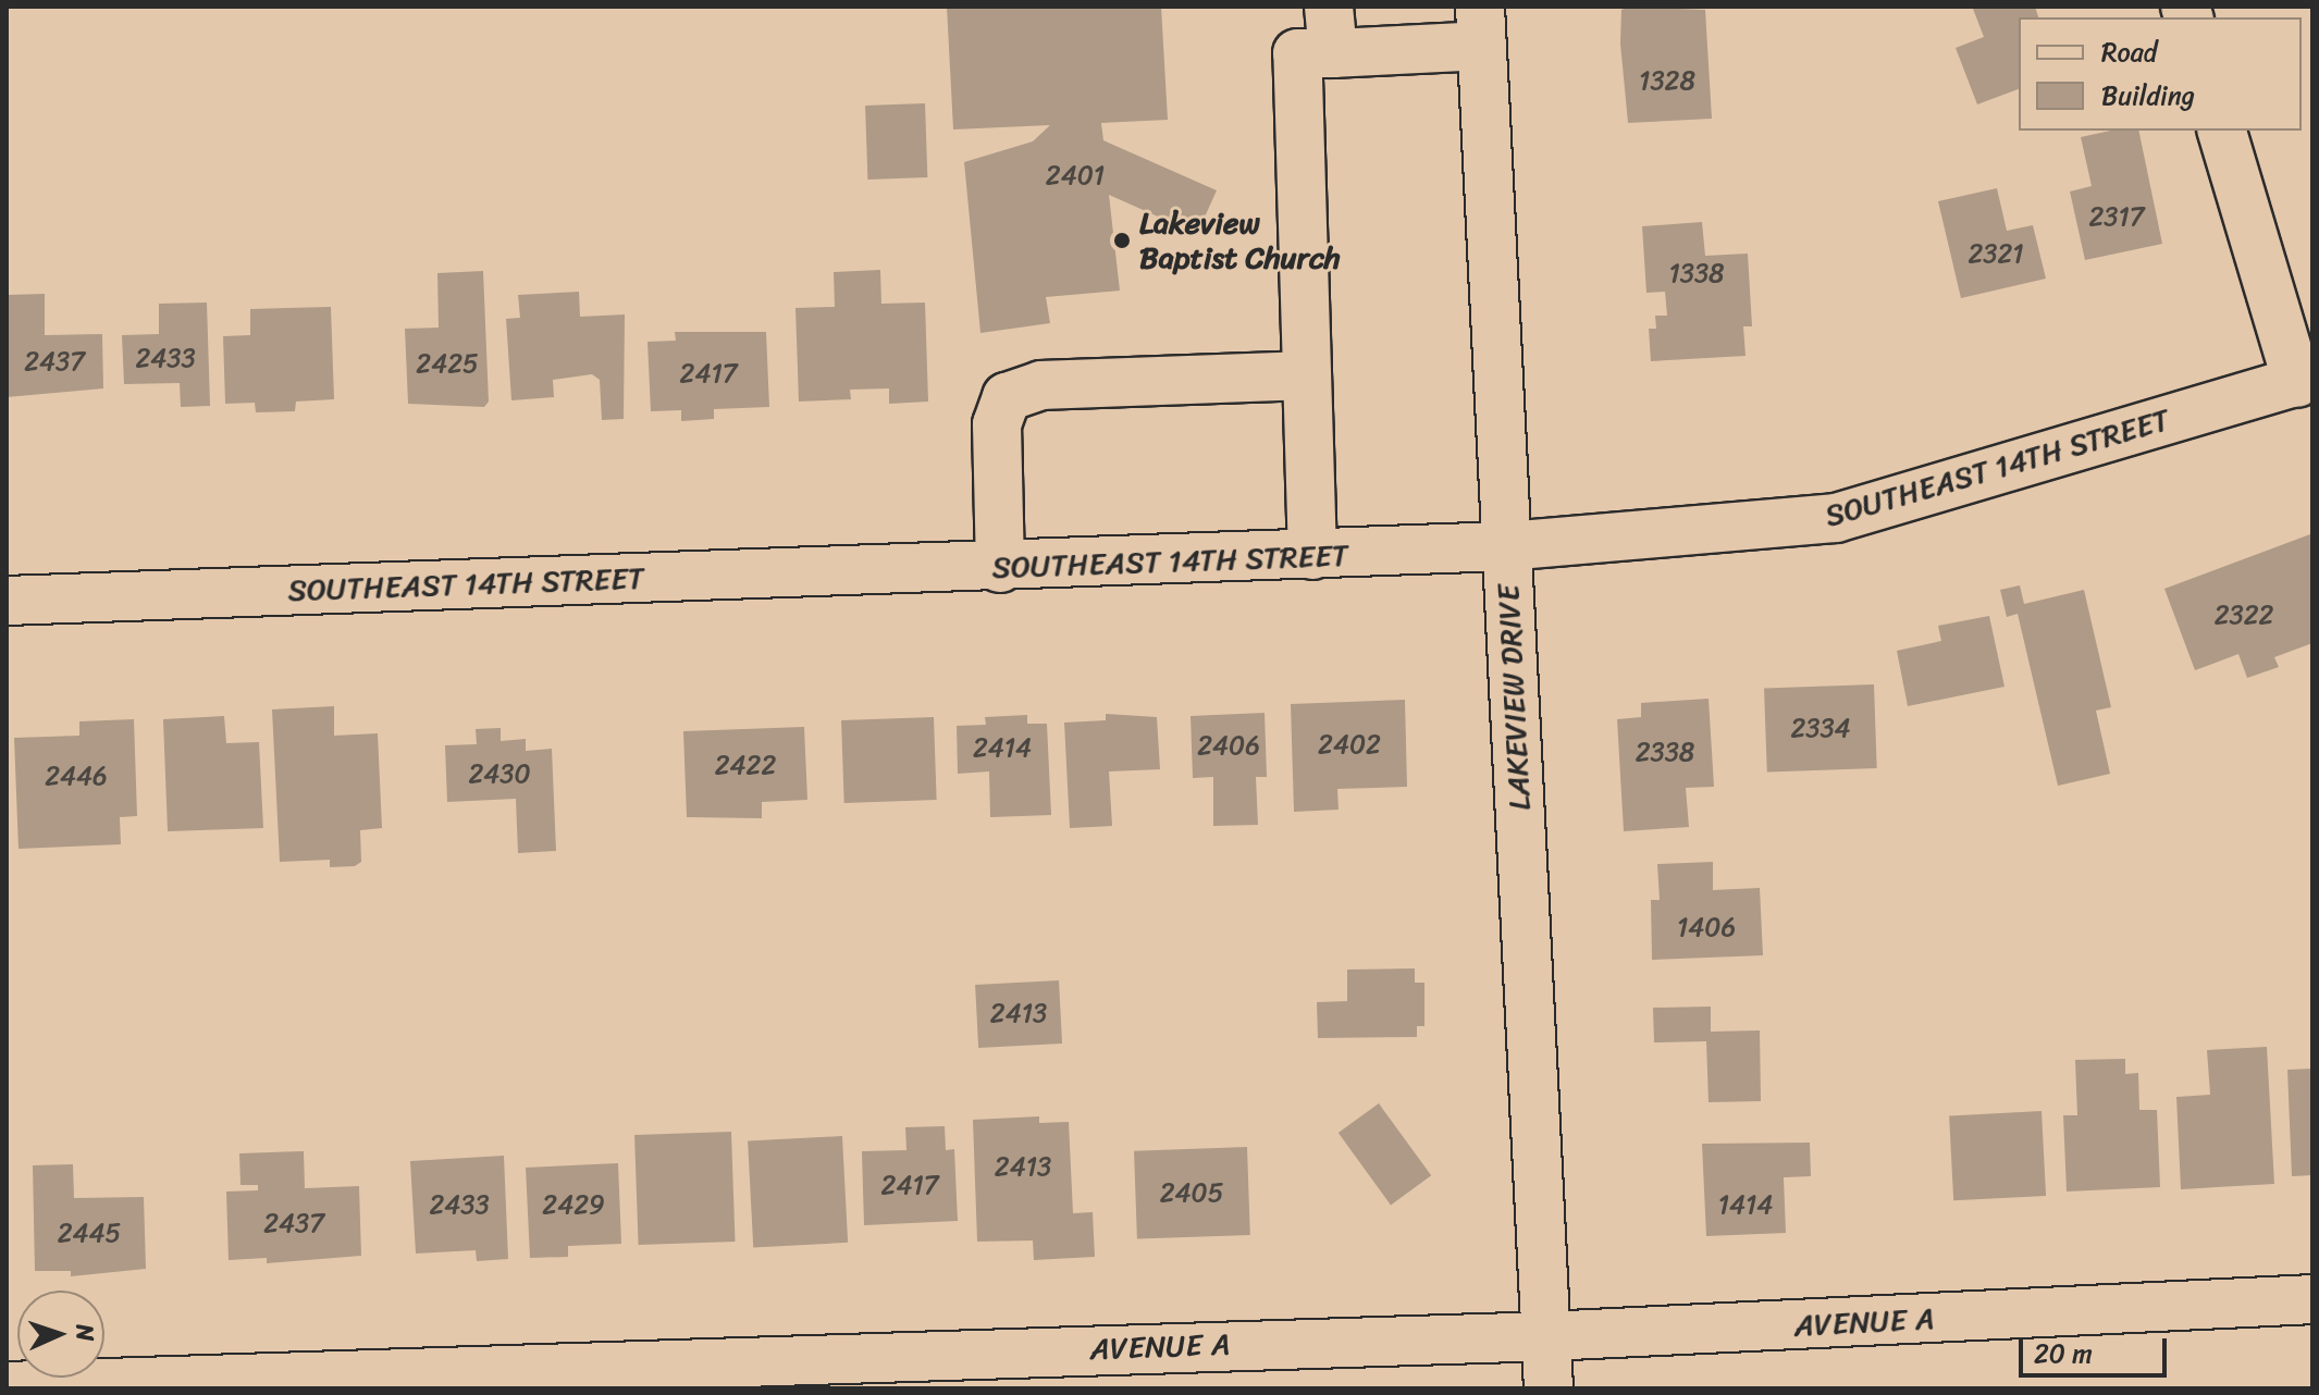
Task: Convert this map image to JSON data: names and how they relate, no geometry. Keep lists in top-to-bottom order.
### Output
{
  "streets": {
    "street": ["SOUTHEAST 14TH STREET", "LAKEVIEW DRIVE", "AVENUE A"]
  },
  "crossings": [
    ["SOUTHEAST 14TH STREET", "LAKEVIEW DRIVE"],
    ["LAKEVIEW DRIVE", "AVENUE A"]
  ],
  "places": ["Lakeview Baptist Church"],
  "house_numbers": [
    "1328",
    "2401",
    "2317",
    "2321",
    "1338",
    "2433",
    "2437",
    "2425",
    "2417",
    "2322",
    "2334",
    "2402",
    "2406",
    "2414",
    "2338",
    "2422",
    "2430",
    "2446",
    "1406",
    "2413",
    "2413",
    "2417",
    "2405",
    "2433",
    "2429",
    "1414",
    "2437",
    "2445"
  ],
  "legend": ["Road", "Building"],
  "scale_bar": "20 m",
  "north": "right"
}
